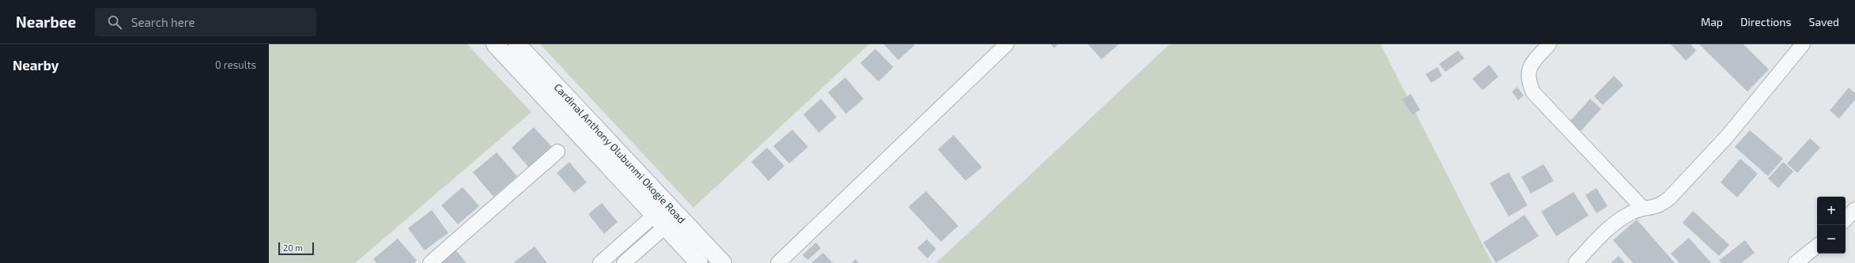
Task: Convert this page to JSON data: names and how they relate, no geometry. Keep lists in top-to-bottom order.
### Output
{
  "streets": {
    "street": ["Cardinal Anthony Olubunmi Okogie Road"]
  },
  "scale_bar": "20 m",
  "page": {
    "header": "Nearbee",
    "search": "Search here",
    "nav": ["Map", "Directions", "Saved"],
    "heading": ["Nearby", "0 results"],
    "map_buttons": ["+", "−"],
    "scale": "20 m"
  }
}
